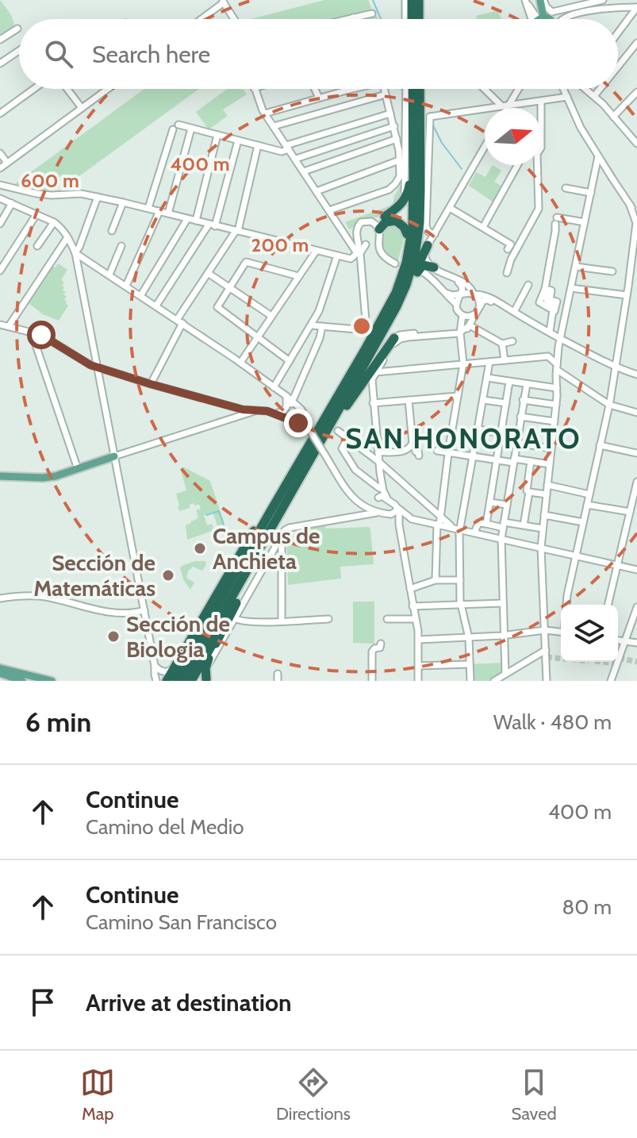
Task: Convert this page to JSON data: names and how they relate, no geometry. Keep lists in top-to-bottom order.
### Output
{
  "districts": ["SAN HONORATO"],
  "places": ["Campus de Anchieta", "Sección de Matemáticas", "Sección de Biologia"],
  "north": "right",
  "page": {
    "search": "Search here",
    "heading": ["6 min", "Walk · 480 m"],
    "list": [
      ["Continue", "Camino del Medio", "400 m"],
      ["Continue", "Camino San Francisco", "80 m"],
      "Arrive at destination"
    ],
    "nav": ["Map", "Directions", "Saved"]
  },
  "rings": ["400 m", "600 m", "200 m"]
}
